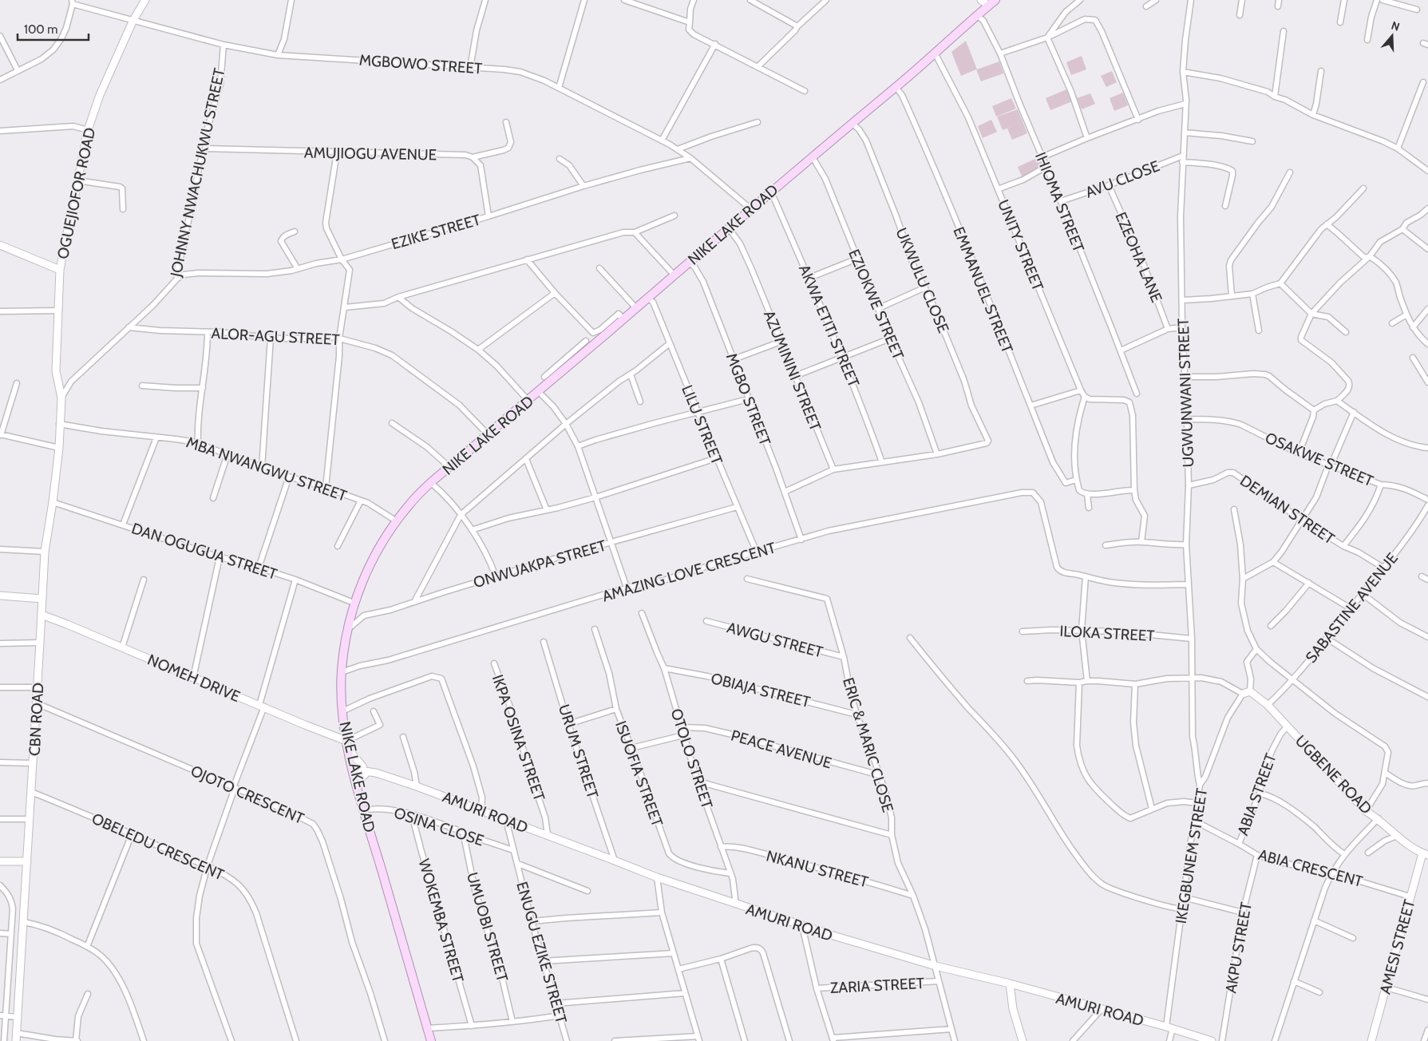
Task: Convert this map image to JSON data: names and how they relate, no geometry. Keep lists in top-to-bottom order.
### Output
{
  "streets": {
    "main road": [
      "OGUEJIOFOR ROAD",
      "NIKE LAKE ROAD",
      "NOMEH DRIVE",
      "CBN ROAD",
      "UGBENE ROAD",
      "AMURI ROAD",
      "AMESI STREET"
    ],
    "street": [
      "MGBOWO STREET",
      "AMUJIOGU AVENUE",
      "JOHNNY NWACHUKWU STREET",
      "AVU CLOSE",
      "IHIOMA STREET",
      "EZIKE STREET",
      "UNITY STREET",
      "EZEOHA LANE",
      "UKWULU CLOSE",
      "EMMANUEL STREET",
      "EZIOKWE STREET",
      "AKWA ETITI STREET",
      "ALOR-AGU STREET",
      "AZUMININI STREET",
      "UGWUNWANI STREET",
      "MGBO STREET",
      "LILU STREET",
      "OSAKWE STREET",
      "MBA NWANGWU STREET",
      "DEMIAN STREET",
      "DAN OGUGUA STREET",
      "ONWUAKPA STREET",
      "AMAZING LOVE CRESCENT",
      "SABASTINE AVENUE",
      "ILOKA STREET",
      "AWGU STREET",
      "OBIAJA STREET",
      "IKPA OSINA STREET",
      "ERIC & MARIC CLOSE",
      "PEACE AVENUE",
      "URUM STREET",
      "OTOLO STREET",
      "ISUOFIA STREET",
      "OJOTO CRESCENT",
      "ABIA STREET",
      "OSINA CLOSE",
      "OBELEDU CRESCENT",
      "IKEGBUNEM STREET",
      "ABIA CRESCENT",
      "NKANU STREET",
      "WOKEMBA STREET",
      "UMUOBI STREET",
      "AKPU STREET",
      "ENUGU EZIKE STREET",
      "ZARIA STREET"
    ]
  },
  "crossings": [
    ["MGBOWO STREET", "JOHNNY NWACHUKWU STREET"],
    ["MGBOWO STREET", "OGUEJIOFOR ROAD"],
    ["MGBOWO STREET", "NIKE LAKE ROAD"],
    ["MGBOWO STREET", "EZIKE STREET"],
    ["AMUJIOGU AVENUE", "JOHNNY NWACHUKWU STREET"],
    ["JOHNNY NWACHUKWU STREET", "OGUEJIOFOR ROAD"],
    ["JOHNNY NWACHUKWU STREET", "EZIKE STREET"],
    ["JOHNNY NWACHUKWU STREET", "ALOR-AGU STREET"],
    ["JOHNNY NWACHUKWU STREET", "CBN ROAD"],
    ["AVU CLOSE", "IHIOMA STREET"],
    ["AVU CLOSE", "EZEOHA LANE"],
    ["AVU CLOSE", "UGWUNWANI STREET"],
    ["OGUEJIOFOR ROAD", "CBN ROAD"],
    ["IHIOMA STREET", "NIKE LAKE ROAD"],
    ["NIKE LAKE ROAD", "UNITY STREET"],
    ["NIKE LAKE ROAD", "UKWULU CLOSE"],
    ["NIKE LAKE ROAD", "EMMANUEL STREET"],
    ["NIKE LAKE ROAD", "EZIOKWE STREET"],
    ["NIKE LAKE ROAD", "AKWA ETITI STREET"],
    ["NIKE LAKE ROAD", "ALOR-AGU STREET"],
    ["NIKE LAKE ROAD", "AZUMININI STREET"],
    ["NIKE LAKE ROAD", "MGBO STREET"],
    ["NIKE LAKE ROAD", "LILU STREET"],
    ["NIKE LAKE ROAD", "MBA NWANGWU STREET"],
    ["NIKE LAKE ROAD", "DAN OGUGUA STREET"],
    ["NIKE LAKE ROAD", "ONWUAKPA STREET"],
    ["NIKE LAKE ROAD", "AMAZING LOVE CRESCENT"],
    ["NIKE LAKE ROAD", "NOMEH DRIVE"],
    ["NIKE LAKE ROAD", "AMURI ROAD"],
    ["NIKE LAKE ROAD", "OSINA CLOSE"],
    ["UKWULU CLOSE", "EZIOKWE STREET"],
    ["UGWUNWANI STREET", "OSAKWE STREET"],
    ["UGWUNWANI STREET", "DEMIAN STREET"],
    ["UGWUNWANI STREET", "ILOKA STREET"],
    ["UGWUNWANI STREET", "IKEGBUNEM STREET"],
    ["MGBO STREET", "AMAZING LOVE CRESCENT"],
    ["LILU STREET", "ONWUAKPA STREET"],
    ["LILU STREET", "AMAZING LOVE CRESCENT"],
    ["MBA NWANGWU STREET", "CBN ROAD"],
    ["DEMIAN STREET", "SABASTINE AVENUE"],
    ["DAN OGUGUA STREET", "CBN ROAD"],
    ["SABASTINE AVENUE", "UGBENE ROAD"],
    ["AWGU STREET", "ERIC & MARIC CLOSE"],
    ["NOMEH DRIVE", "CBN ROAD"],
    ["OBIAJA STREET", "ERIC & MARIC CLOSE"],
    ["OBIAJA STREET", "OTOLO STREET"],
    ["CBN ROAD", "OJOTO CRESCENT"],
    ["CBN ROAD", "OBELEDU CRESCENT"],
    ["IKPA OSINA STREET", "AMURI ROAD"],
    ["ERIC & MARIC CLOSE", "PEACE AVENUE"],
    ["ERIC & MARIC CLOSE", "AMURI ROAD"],
    ["ERIC & MARIC CLOSE", "NKANU STREET"],
    ["ERIC & MARIC CLOSE", "ZARIA STREET"],
    ["PEACE AVENUE", "OTOLO STREET"],
    ["URUM STREET", "AMURI ROAD"],
    ["OTOLO STREET", "ISUOFIA STREET"],
    ["OTOLO STREET", "AMURI ROAD"],
    ["OTOLO STREET", "NKANU STREET"],
    ["UGBENE ROAD", "ABIA STREET"],
    ["UGBENE ROAD", "AMESI STREET"],
    ["ABIA STREET", "ABIA CRESCENT"],
    ["AMURI ROAD", "IKEGBUNEM STREET"],
    ["AMURI ROAD", "ENUGU EZIKE STREET"],
    ["OSINA CLOSE", "WOKEMBA STREET"],
    ["OSINA CLOSE", "UMUOBI STREET"],
    ["OSINA CLOSE", "ENUGU EZIKE STREET"],
    ["IKEGBUNEM STREET", "ABIA CRESCENT"],
    ["ABIA CRESCENT", "AMESI STREET"],
    ["ABIA CRESCENT", "AKPU STREET"]
  ],
  "scale_bar": "100 m",
  "north": "top"
}
